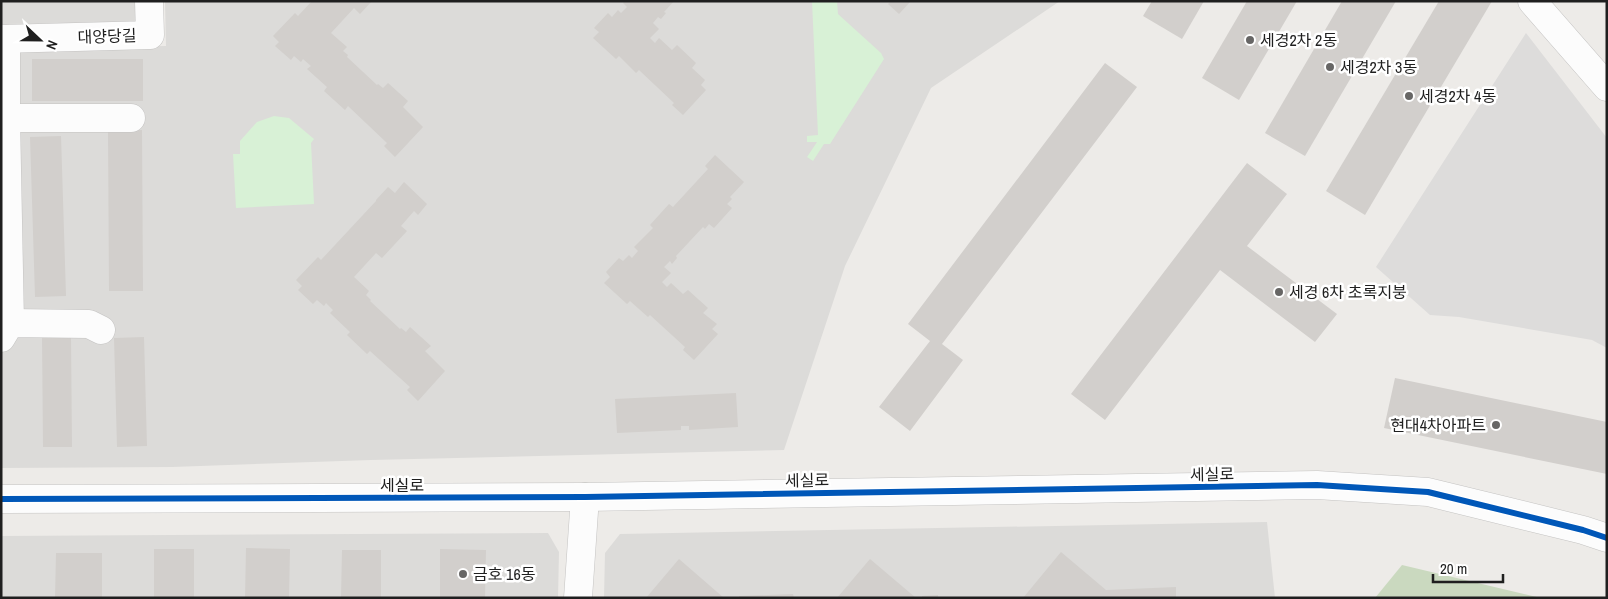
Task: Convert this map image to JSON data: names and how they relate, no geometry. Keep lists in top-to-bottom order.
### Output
{
  "streets": {
    "street": ["대양당길", "세실로"]
  },
  "places": [
    "세경2차 2동",
    "세경2차 3동",
    "세경2차 4동",
    "세경 6차 초록지붕",
    "현대4차아파트",
    "금호 16동"
  ],
  "scale_bar": "20 m",
  "north": "right"
}
